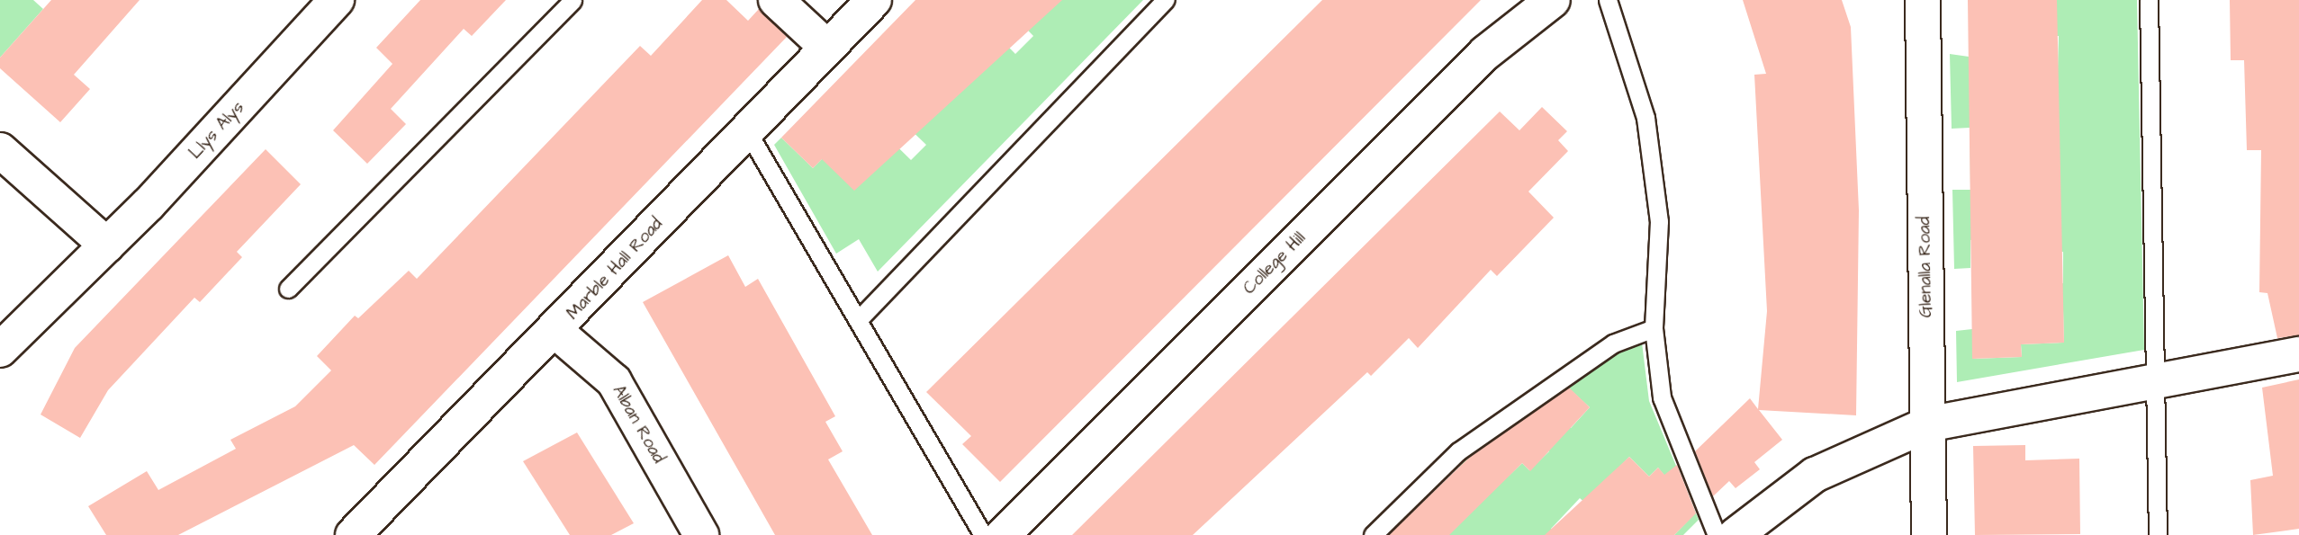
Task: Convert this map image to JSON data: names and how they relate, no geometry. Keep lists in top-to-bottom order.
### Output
{
  "streets": {
    "street": [
      "Llys Alys",
      "College Hill",
      "Glenalla Road",
      "Marble Hall Road",
      "Alban Road"
    ]
  },
  "crossings": [
    ["Marble Hall Road", "Alban Road"]
  ]
}
